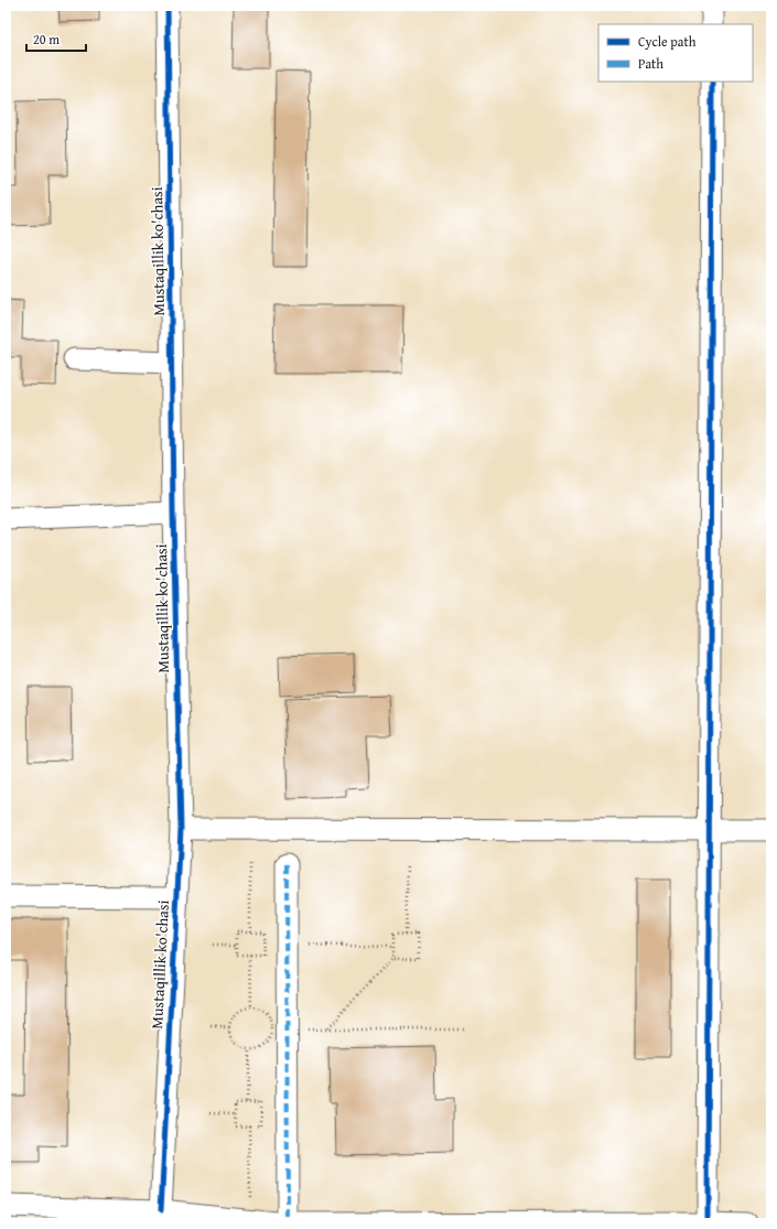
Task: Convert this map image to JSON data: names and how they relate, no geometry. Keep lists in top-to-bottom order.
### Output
{
  "streets": {
    "street": ["Mustaqillik ko'chasi"]
  },
  "legend": ["Cycle path", "Path"],
  "scale_bar": "20 m"
}
